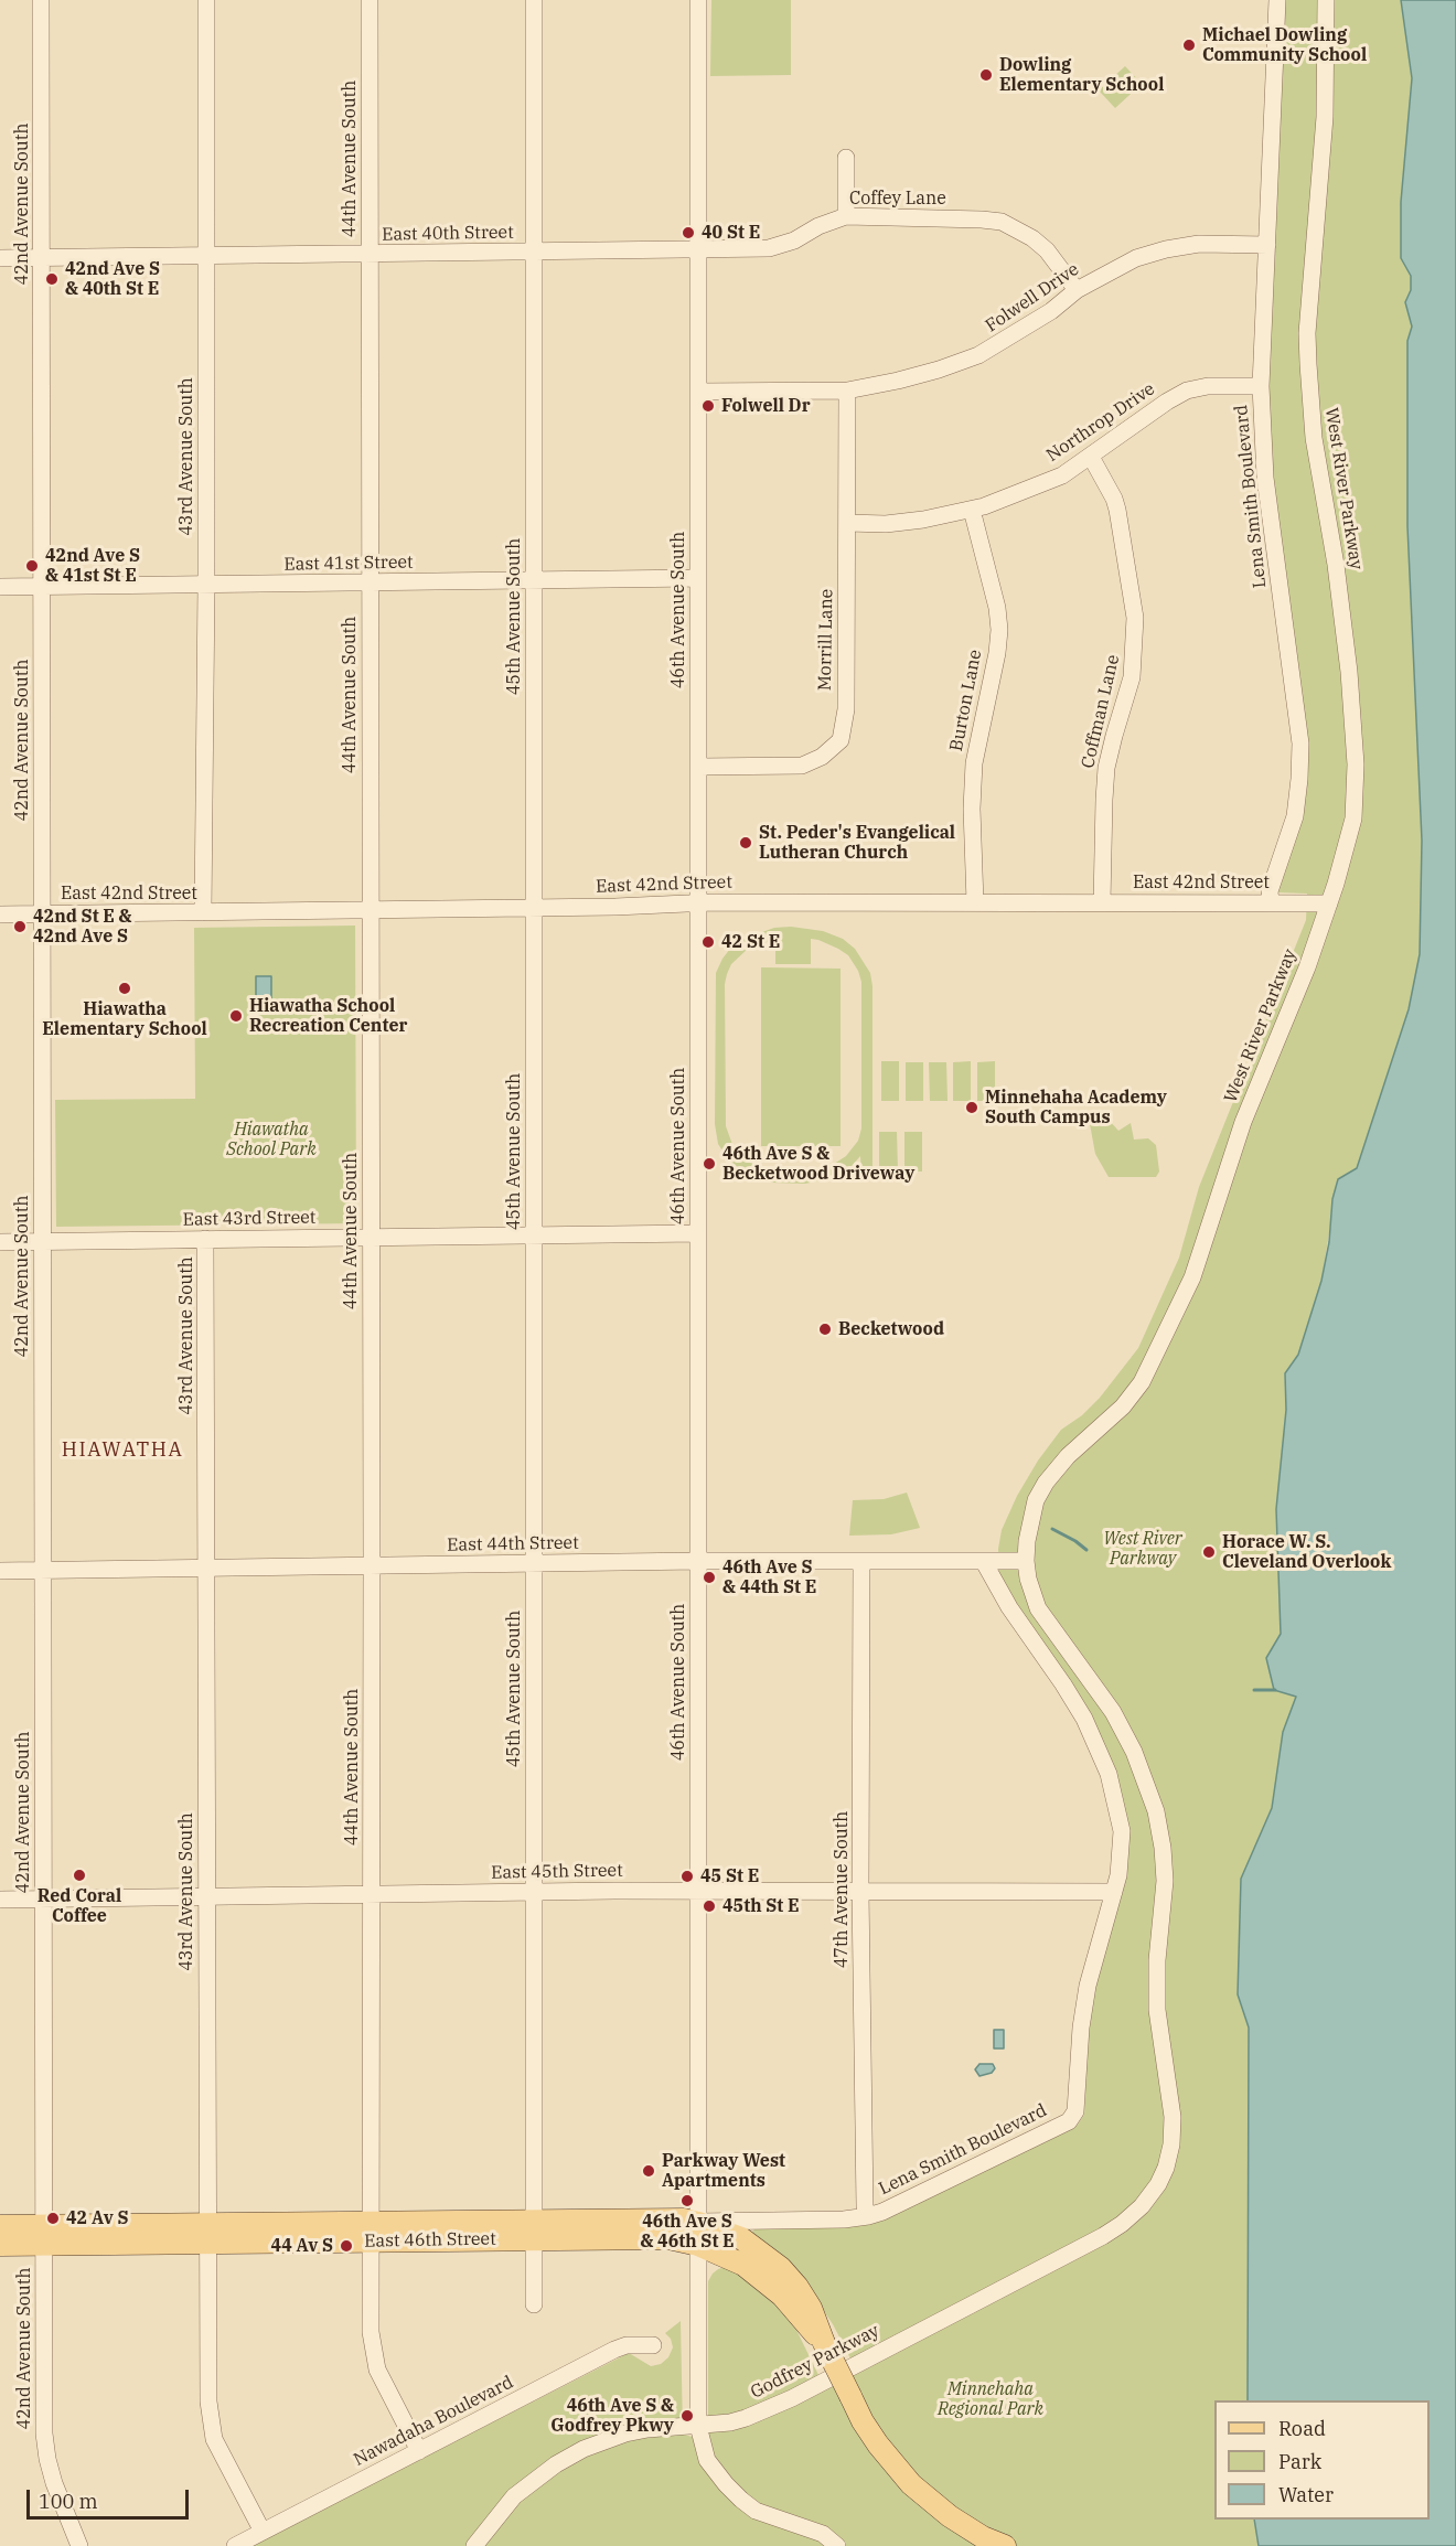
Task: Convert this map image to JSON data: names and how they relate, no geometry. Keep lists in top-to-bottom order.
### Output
{
  "streets": {
    "main road": ["East 46th Street"],
    "street": [
      "44th Avenue South",
      "Coffey Lane",
      "42nd Avenue South",
      "East 40th Street",
      "Folwell Drive",
      "Northrop Drive",
      "43rd Avenue South",
      "West River Parkway",
      "Lena Smith Boulevard",
      "East 41st Street",
      "46th Avenue South",
      "45th Avenue South",
      "Morrill Lane",
      "Burton Lane",
      "Coffman Lane",
      "East 42nd Street",
      "East 43rd Street",
      "East 44th Street",
      "East 45th Street",
      "47th Avenue South",
      "Godfrey Parkway",
      "Nawadaha Boulevard"
    ]
  },
  "crossings": [
    ["44th Avenue South", "East 40th Street"],
    ["44th Avenue South", "East 41st Street"],
    ["44th Avenue South", "East 42nd Street"],
    ["44th Avenue South", "East 43rd Street"],
    ["44th Avenue South", "East 44th Street"],
    ["44th Avenue South", "East 45th Street"],
    ["44th Avenue South", "East 46th Street"],
    ["44th Avenue South", "Nawadaha Boulevard"],
    ["Coffey Lane", "East 40th Street"],
    ["Coffey Lane", "Folwell Drive"],
    ["Coffey Lane", "46th Avenue South"],
    ["42nd Avenue South", "East 40th Street"],
    ["42nd Avenue South", "East 41st Street"],
    ["42nd Avenue South", "East 42nd Street"],
    ["42nd Avenue South", "East 43rd Street"],
    ["42nd Avenue South", "East 44th Street"],
    ["42nd Avenue South", "East 45th Street"],
    ["42nd Avenue South", "East 46th Street"],
    ["East 40th Street", "43rd Avenue South"],
    ["East 40th Street", "46th Avenue South"],
    ["East 40th Street", "45th Avenue South"],
    ["Folwell Drive", "Lena Smith Boulevard"],
    ["Folwell Drive", "46th Avenue South"],
    ["Folwell Drive", "Morrill Lane"],
    ["Northrop Drive", "Lena Smith Boulevard"],
    ["Northrop Drive", "Morrill Lane"],
    ["Northrop Drive", "Burton Lane"],
    ["Northrop Drive", "Coffman Lane"],
    ["43rd Avenue South", "East 41st Street"],
    ["43rd Avenue South", "East 42nd Street"],
    ["43rd Avenue South", "East 43rd Street"],
    ["43rd Avenue South", "East 44th Street"],
    ["43rd Avenue South", "East 45th Street"],
    ["43rd Avenue South", "East 46th Street"],
    ["43rd Avenue South", "Nawadaha Boulevard"],
    ["West River Parkway", "East 42nd Street"],
    ["West River Parkway", "East 44th Street"],
    ["West River Parkway", "Godfrey Parkway"],
    ["Lena Smith Boulevard", "East 42nd Street"],
    ["Lena Smith Boulevard", "East 44th Street"],
    ["Lena Smith Boulevard", "East 45th Street"],
    ["Lena Smith Boulevard", "47th Avenue South"],
    ["Lena Smith Boulevard", "East 46th Street"],
    ["East 41st Street", "46th Avenue South"],
    ["East 41st Street", "45th Avenue South"],
    ["46th Avenue South", "Morrill Lane"],
    ["46th Avenue South", "East 42nd Street"],
    ["46th Avenue South", "East 43rd Street"],
    ["46th Avenue South", "East 44th Street"],
    ["46th Avenue South", "East 45th Street"],
    ["46th Avenue South", "East 46th Street"],
    ["46th Avenue South", "Godfrey Parkway"],
    ["45th Avenue South", "East 42nd Street"],
    ["45th Avenue South", "East 43rd Street"],
    ["45th Avenue South", "East 44th Street"],
    ["45th Avenue South", "East 45th Street"],
    ["45th Avenue South", "East 46th Street"],
    ["Burton Lane", "East 42nd Street"],
    ["Coffman Lane", "East 42nd Street"],
    ["East 44th Street", "47th Avenue South"],
    ["East 45th Street", "47th Avenue South"],
    ["47th Avenue South", "East 46th Street"]
  ],
  "districts": ["HIAWATHA"],
  "parks": ["Hiawatha School Park", "West River Parkway", "Minnehaha Regional Park"],
  "places": [
    "Michael Dowling Community School",
    "Dowling Elementary School",
    "40 St E",
    "42nd Ave S & 40th St E",
    "Folwell Dr",
    "42nd Ave S & 41st St E",
    "St. Peder's Evangelical Lutheran Church",
    "42nd St E & 42nd Ave S",
    "42 St E",
    "Hiawatha Elementary School",
    "Hiawatha School Recreation Center",
    "Minnehaha Academy South Campus",
    "46th Ave S & Becketwood Driveway",
    "Becketwood",
    "Horace W. S. Cleveland Overlook",
    "46th Ave S & 44th St E",
    "Red Coral Coffee",
    "45 St E",
    "45th St E",
    "Parkway West Apartments",
    "46th Ave S & 46th St E",
    "42 Av S",
    "44 Av S",
    "46th Ave S & Godfrey Pkwy"
  ],
  "legend": ["Road", "Park", "Water"],
  "scale_bar": "100 m"
}
